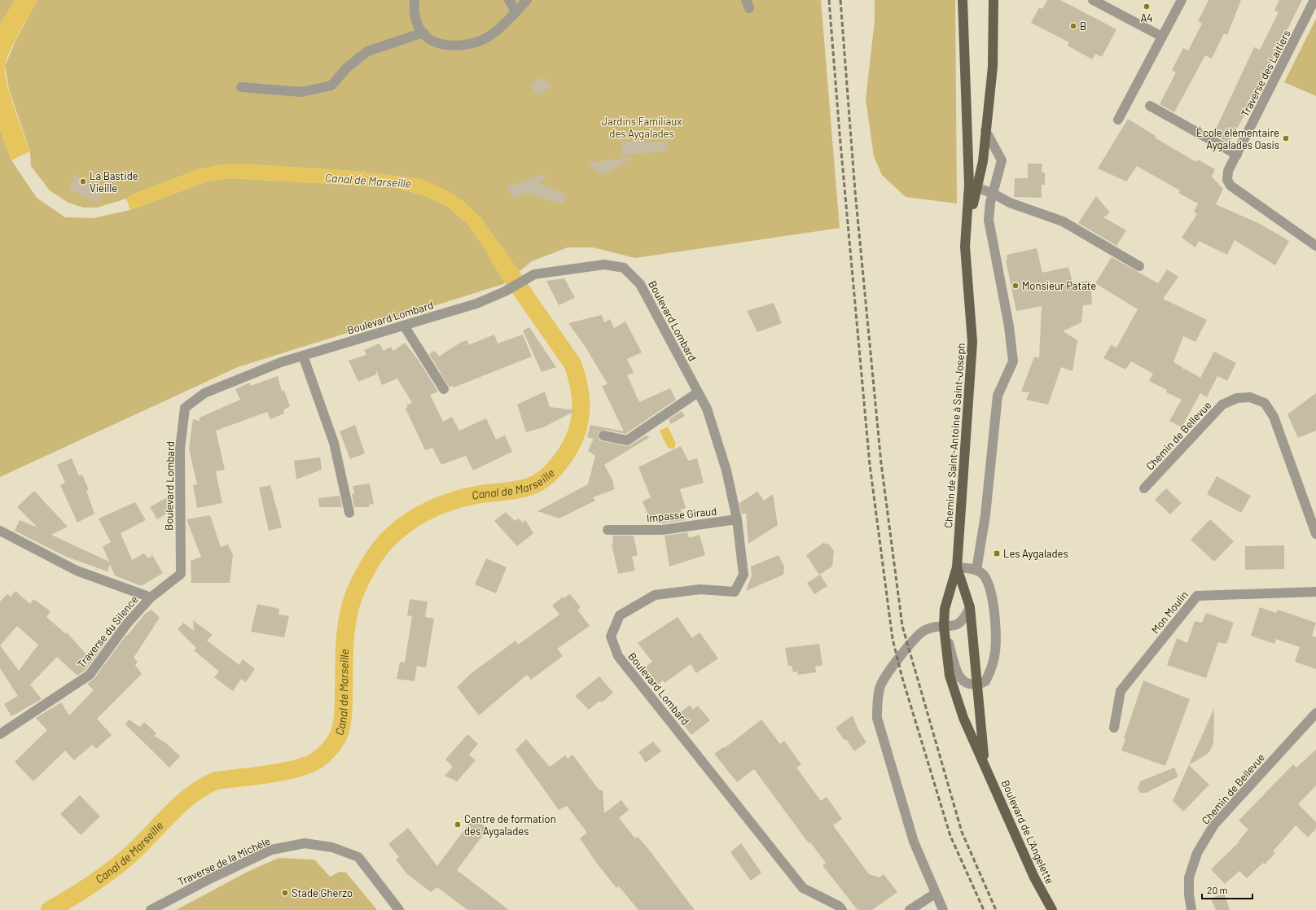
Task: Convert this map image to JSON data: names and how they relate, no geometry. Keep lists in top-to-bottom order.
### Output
{
  "streets": {
    "main road": ["Chemin de Saint-Antoine à Saint-Joseph", "Boulevard de L'Angelette"],
    "street": [
      "Traverse des Laitiers",
      "Boulevard Lombard",
      "Chemin de Bellevue",
      "Impasse Giraud",
      "Mon Moulin",
      "Traverse du Silence",
      "Traverse de la Michèle"
    ]
  },
  "crossings": [
    ["Boulevard Lombard", "Impasse Giraud"],
    ["Boulevard Lombard", "Traverse du Silence"],
    ["Chemin de Saint-Antoine à Saint-Joseph", "Boulevard de L'Angelette"]
  ],
  "water": ["Canal de Marseille"],
  "parks": ["Jardins Familiaux des Aygalades"],
  "places": {
    "other": [
      "A4",
      "B",
      "École élémentaire Aygalades Oasis",
      "La Bastide Vieille",
      "Monsieur Patate",
      "Centre de formation des Aygalades",
      "Stade Gherzo"
    ],
    "transit": ["Les Aygalades"]
  },
  "scale_bar": "20 m"
}
